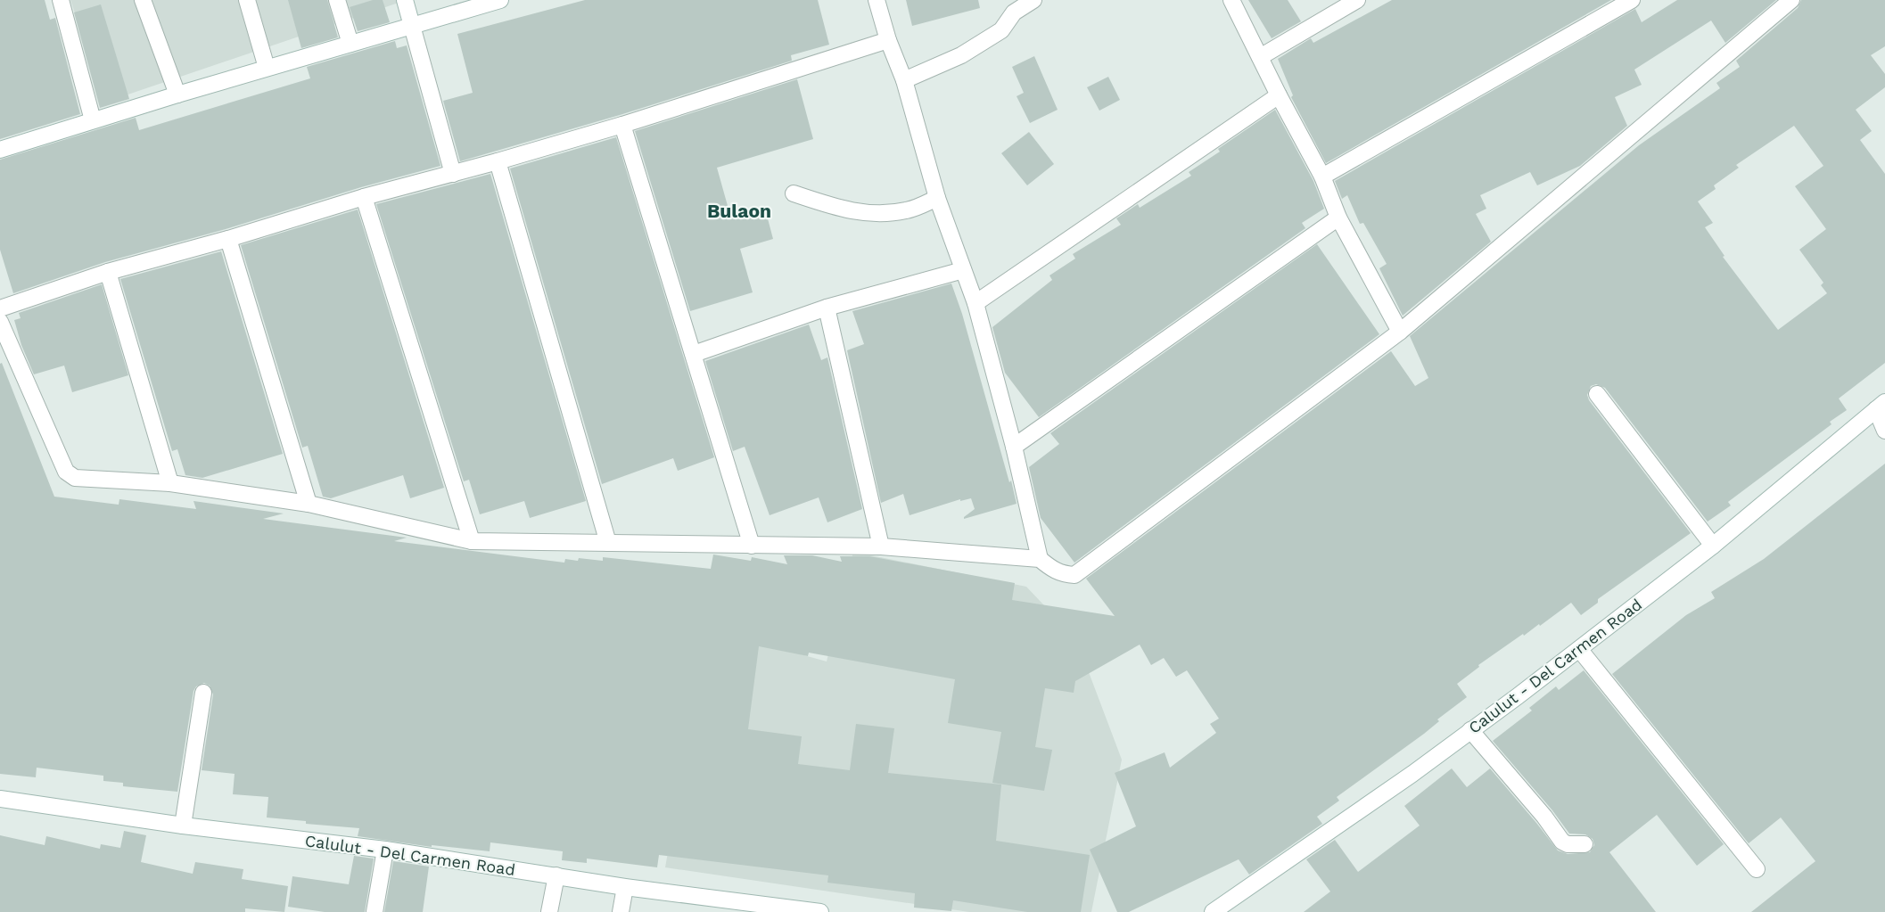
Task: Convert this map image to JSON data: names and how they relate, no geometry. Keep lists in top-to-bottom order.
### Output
{
  "streets": {
    "street": ["Calulut - Del Carmen Road"]
  },
  "districts": ["Bulaon"]
}
